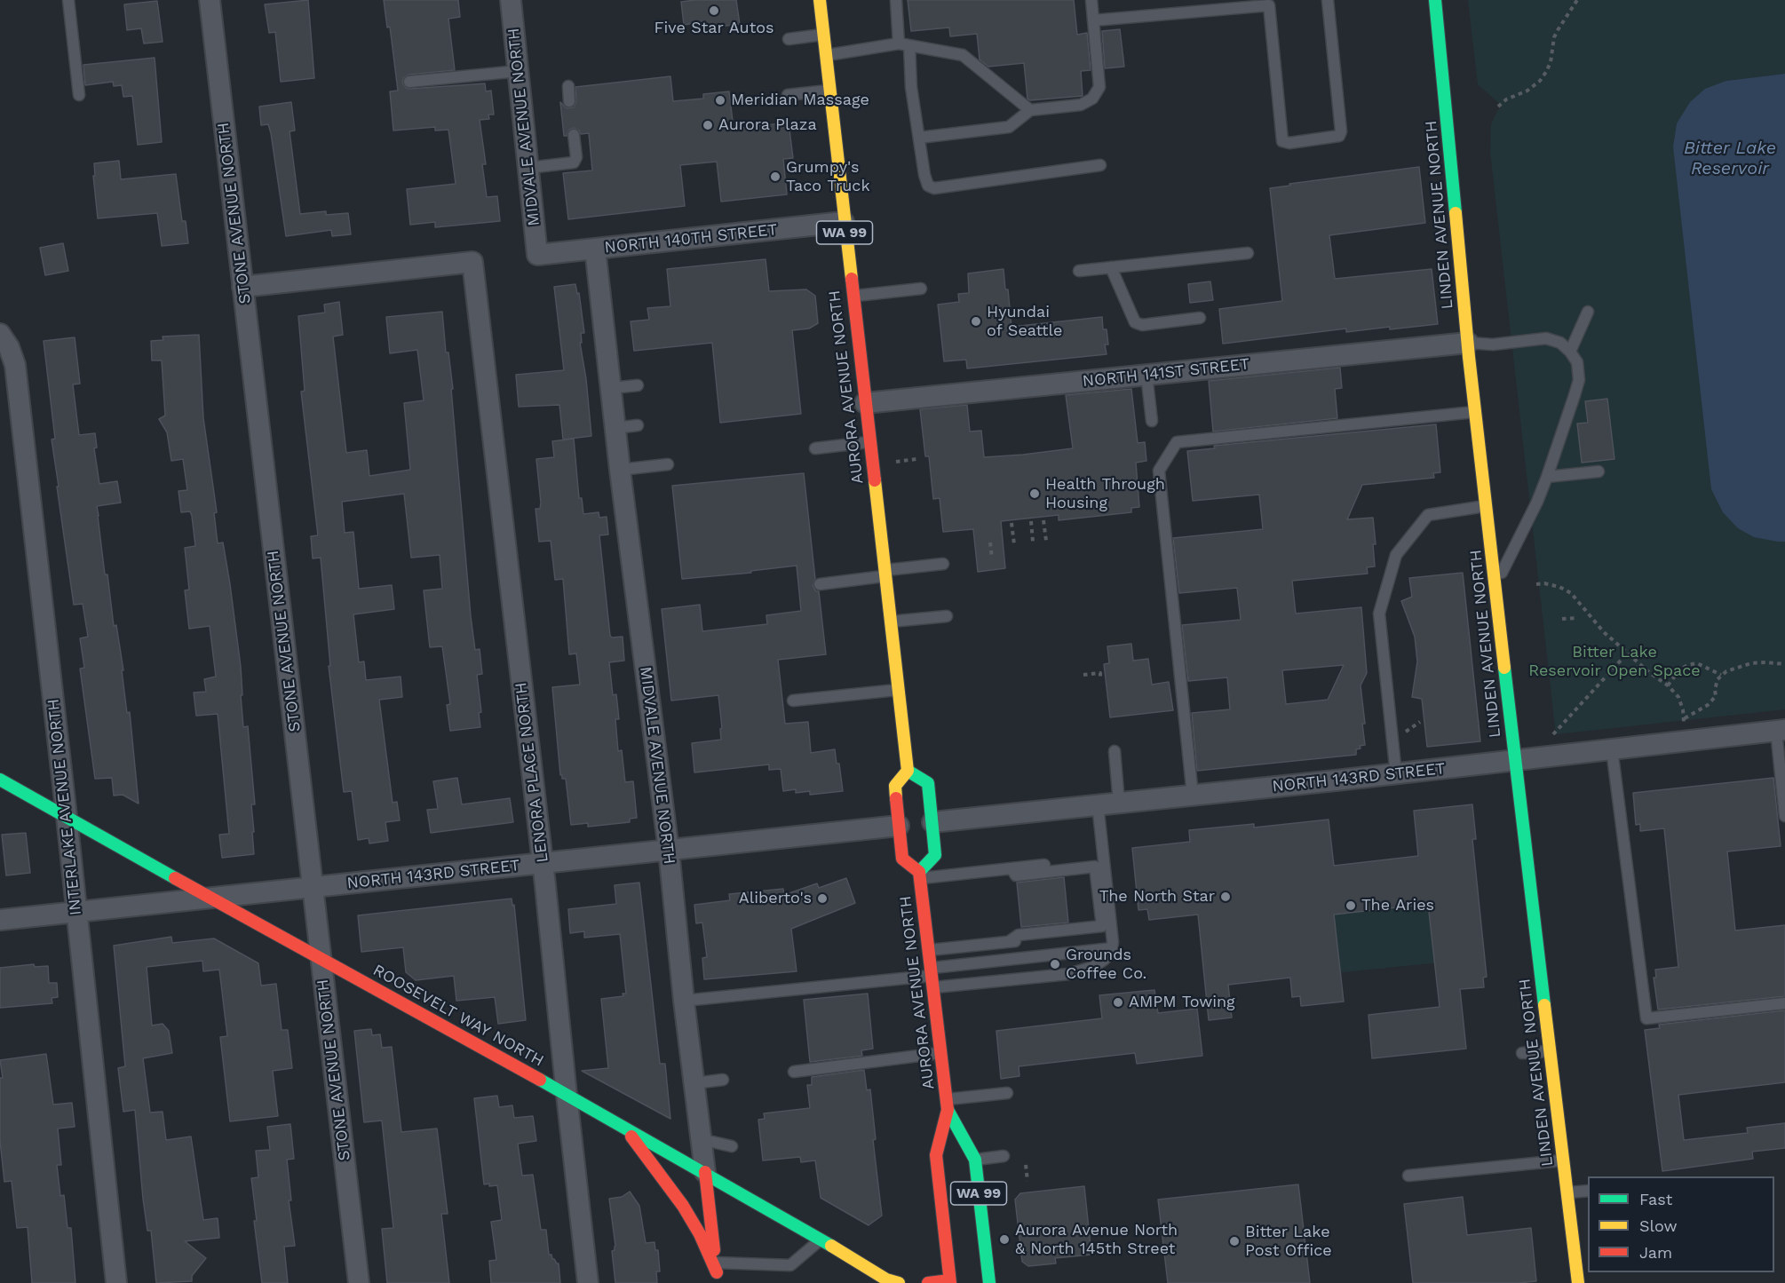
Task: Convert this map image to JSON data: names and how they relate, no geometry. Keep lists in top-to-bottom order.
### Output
{
  "streets": {
    "main road": [
      "MIDVALE AVENUE NORTH",
      "LINDEN AVENUE NORTH",
      "WA 99",
      "AURORA AVENUE NORTH",
      "ROOSEVELT WAY NORTH"
    ],
    "street": [
      "STONE AVENUE NORTH",
      "NORTH 140TH STREET",
      "NORTH 141ST STREET",
      "LENORA PLACE NORTH",
      "NORTH 143RD STREET",
      "INTERLAKE AVENUE NORTH"
    ]
  },
  "crossings": [
    ["MIDVALE AVENUE NORTH", "NORTH 140TH STREET"],
    ["MIDVALE AVENUE NORTH", "NORTH 143RD STREET"],
    ["MIDVALE AVENUE NORTH", "ROOSEVELT WAY NORTH"],
    ["STONE AVENUE NORTH", "LENORA PLACE NORTH"],
    ["STONE AVENUE NORTH", "NORTH 143RD STREET"],
    ["STONE AVENUE NORTH", "ROOSEVELT WAY NORTH"],
    ["LINDEN AVENUE NORTH", "NORTH 141ST STREET"],
    ["LINDEN AVENUE NORTH", "NORTH 143RD STREET"],
    ["NORTH 140TH STREET", "AURORA AVENUE NORTH"],
    ["NORTH 141ST STREET", "AURORA AVENUE NORTH"],
    ["AURORA AVENUE NORTH", "NORTH 143RD STREET"],
    ["LENORA PLACE NORTH", "NORTH 143RD STREET"],
    ["LENORA PLACE NORTH", "ROOSEVELT WAY NORTH"],
    ["NORTH 143RD STREET", "INTERLAKE AVENUE NORTH"],
    ["NORTH 143RD STREET", "ROOSEVELT WAY NORTH"],
    ["INTERLAKE AVENUE NORTH", "ROOSEVELT WAY NORTH"]
  ],
  "water": ["Bitter Lake Reservoir"],
  "parks": ["Bitter Lake Reservoir Open Space"],
  "places": [
    "Five Star Autos",
    "Meridian Massage",
    "Aurora Plaza",
    "Grumpy's Taco Truck",
    "Hyundai of Seattle",
    "Health Through Housing",
    "The North Star",
    "Aliberto's",
    "The Aries",
    "Grounds Coffee Co.",
    "AMPM Towing",
    "Aurora Avenue North & North 145th Street",
    "Bitter Lake Post Office"
  ],
  "legend": ["Fast", "Slow", "Jam"]
}
